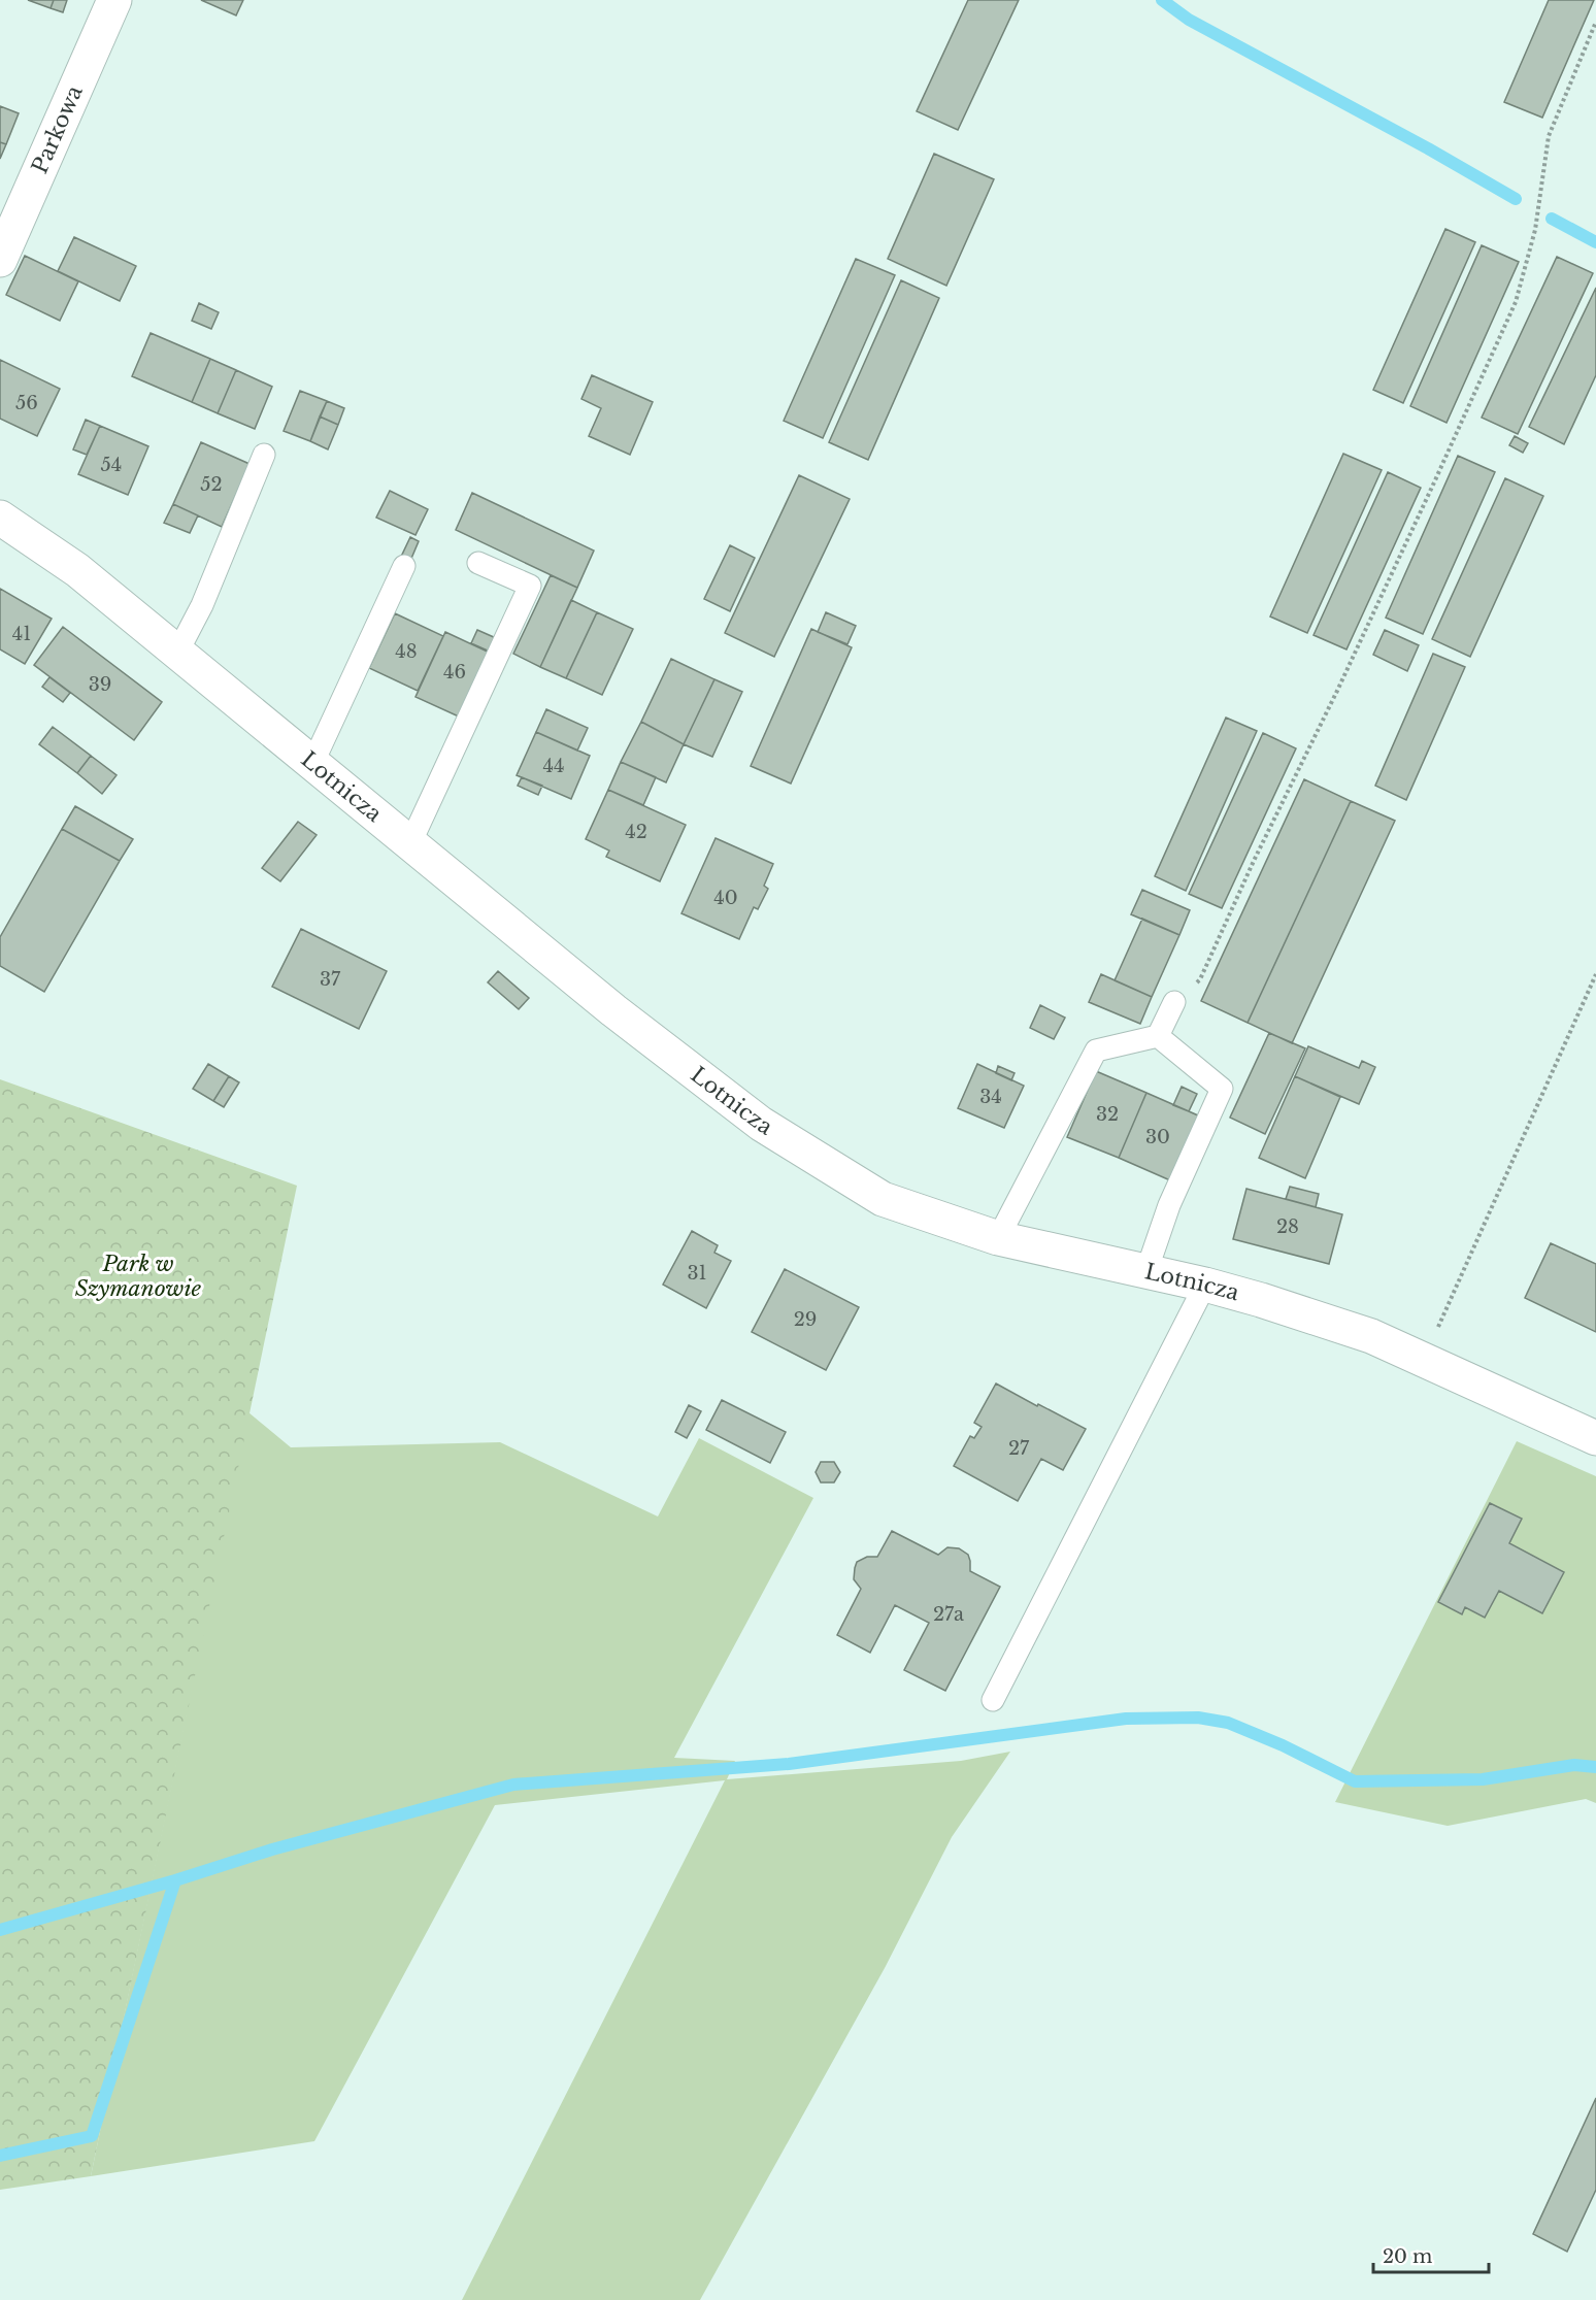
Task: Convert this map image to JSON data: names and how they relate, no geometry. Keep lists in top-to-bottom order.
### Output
{
  "streets": {
    "street": ["Parkowa", "Lotnicza"]
  },
  "parks": ["Park w Szymanowie"],
  "house_numbers": [
    "56",
    "54",
    "52",
    "41",
    "48",
    "46",
    "39",
    "44",
    "42",
    "40",
    "37",
    "34",
    "32",
    "30",
    "28",
    "31",
    "29",
    "27",
    "27a"
  ],
  "scale_bar": "20 m"
}
